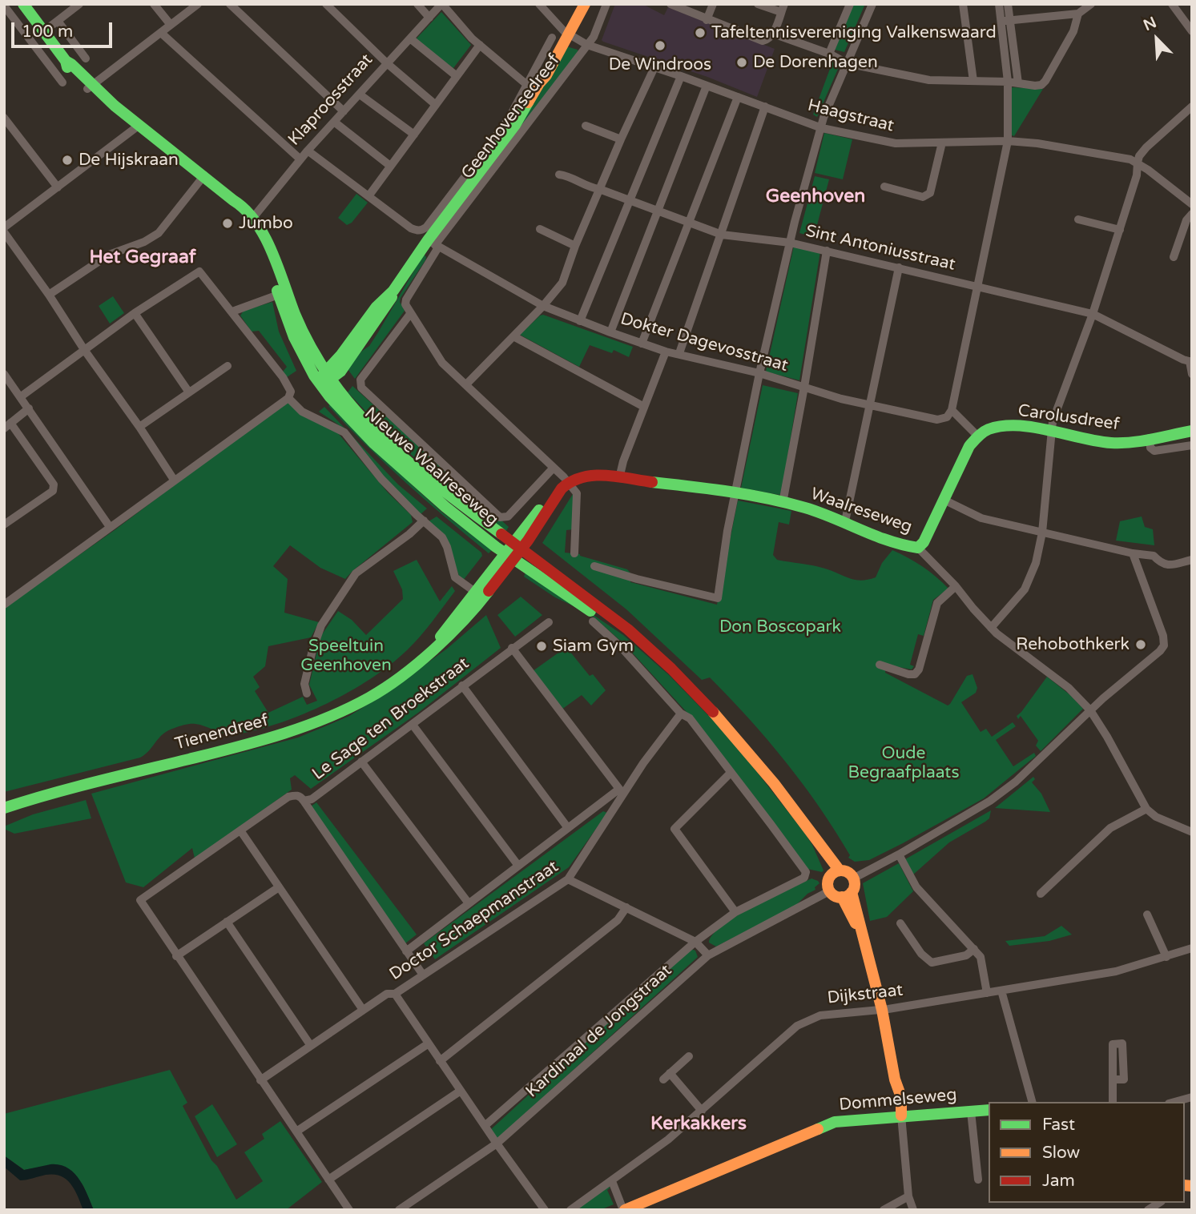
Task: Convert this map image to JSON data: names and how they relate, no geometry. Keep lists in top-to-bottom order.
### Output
{
  "streets": {
    "street": [
      "Klaproosstraat",
      "Haagstraat",
      "Geenhovensedreef",
      "Sint Antoniusstraat",
      "Dokter Dagevosstraat",
      "Carolusdreef",
      "Nieuwe Waalreseweg",
      "Waalreseweg",
      "Le Sage ten Broekstraat",
      "Tienendreef",
      "Doctor Schaepmanstraat",
      "Dijkstraat",
      "Kardinaal de Jongstraat",
      "Dommelseweg"
    ]
  },
  "crossings": [
    ["Klaproosstraat", "Nieuwe Waalreseweg"],
    ["Haagstraat", "Geenhovensedreef"],
    ["Geenhovensedreef", "Dokter Dagevosstraat"],
    ["Geenhovensedreef", "Nieuwe Waalreseweg"],
    ["Nieuwe Waalreseweg", "Tienendreef"],
    ["Nieuwe Waalreseweg", "Kardinaal de Jongstraat"]
  ],
  "districts": ["Geenhoven", "Het Gegraaf", "Kerkakkers"],
  "parks": ["Don Boscopark", "Speeltuin Geenhoven", "Oude Begraafplaats"],
  "places": [
    "Tafeltennisvereniging Valkenswaard",
    "De Windroos",
    "De Dorenhagen",
    "De Hijskraan",
    "Jumbo",
    "Rehobothkerk",
    "Siam Gym"
  ],
  "legend": ["Fast", "Slow", "Jam"],
  "scale_bar": "100 m",
  "north": "top left"
}
